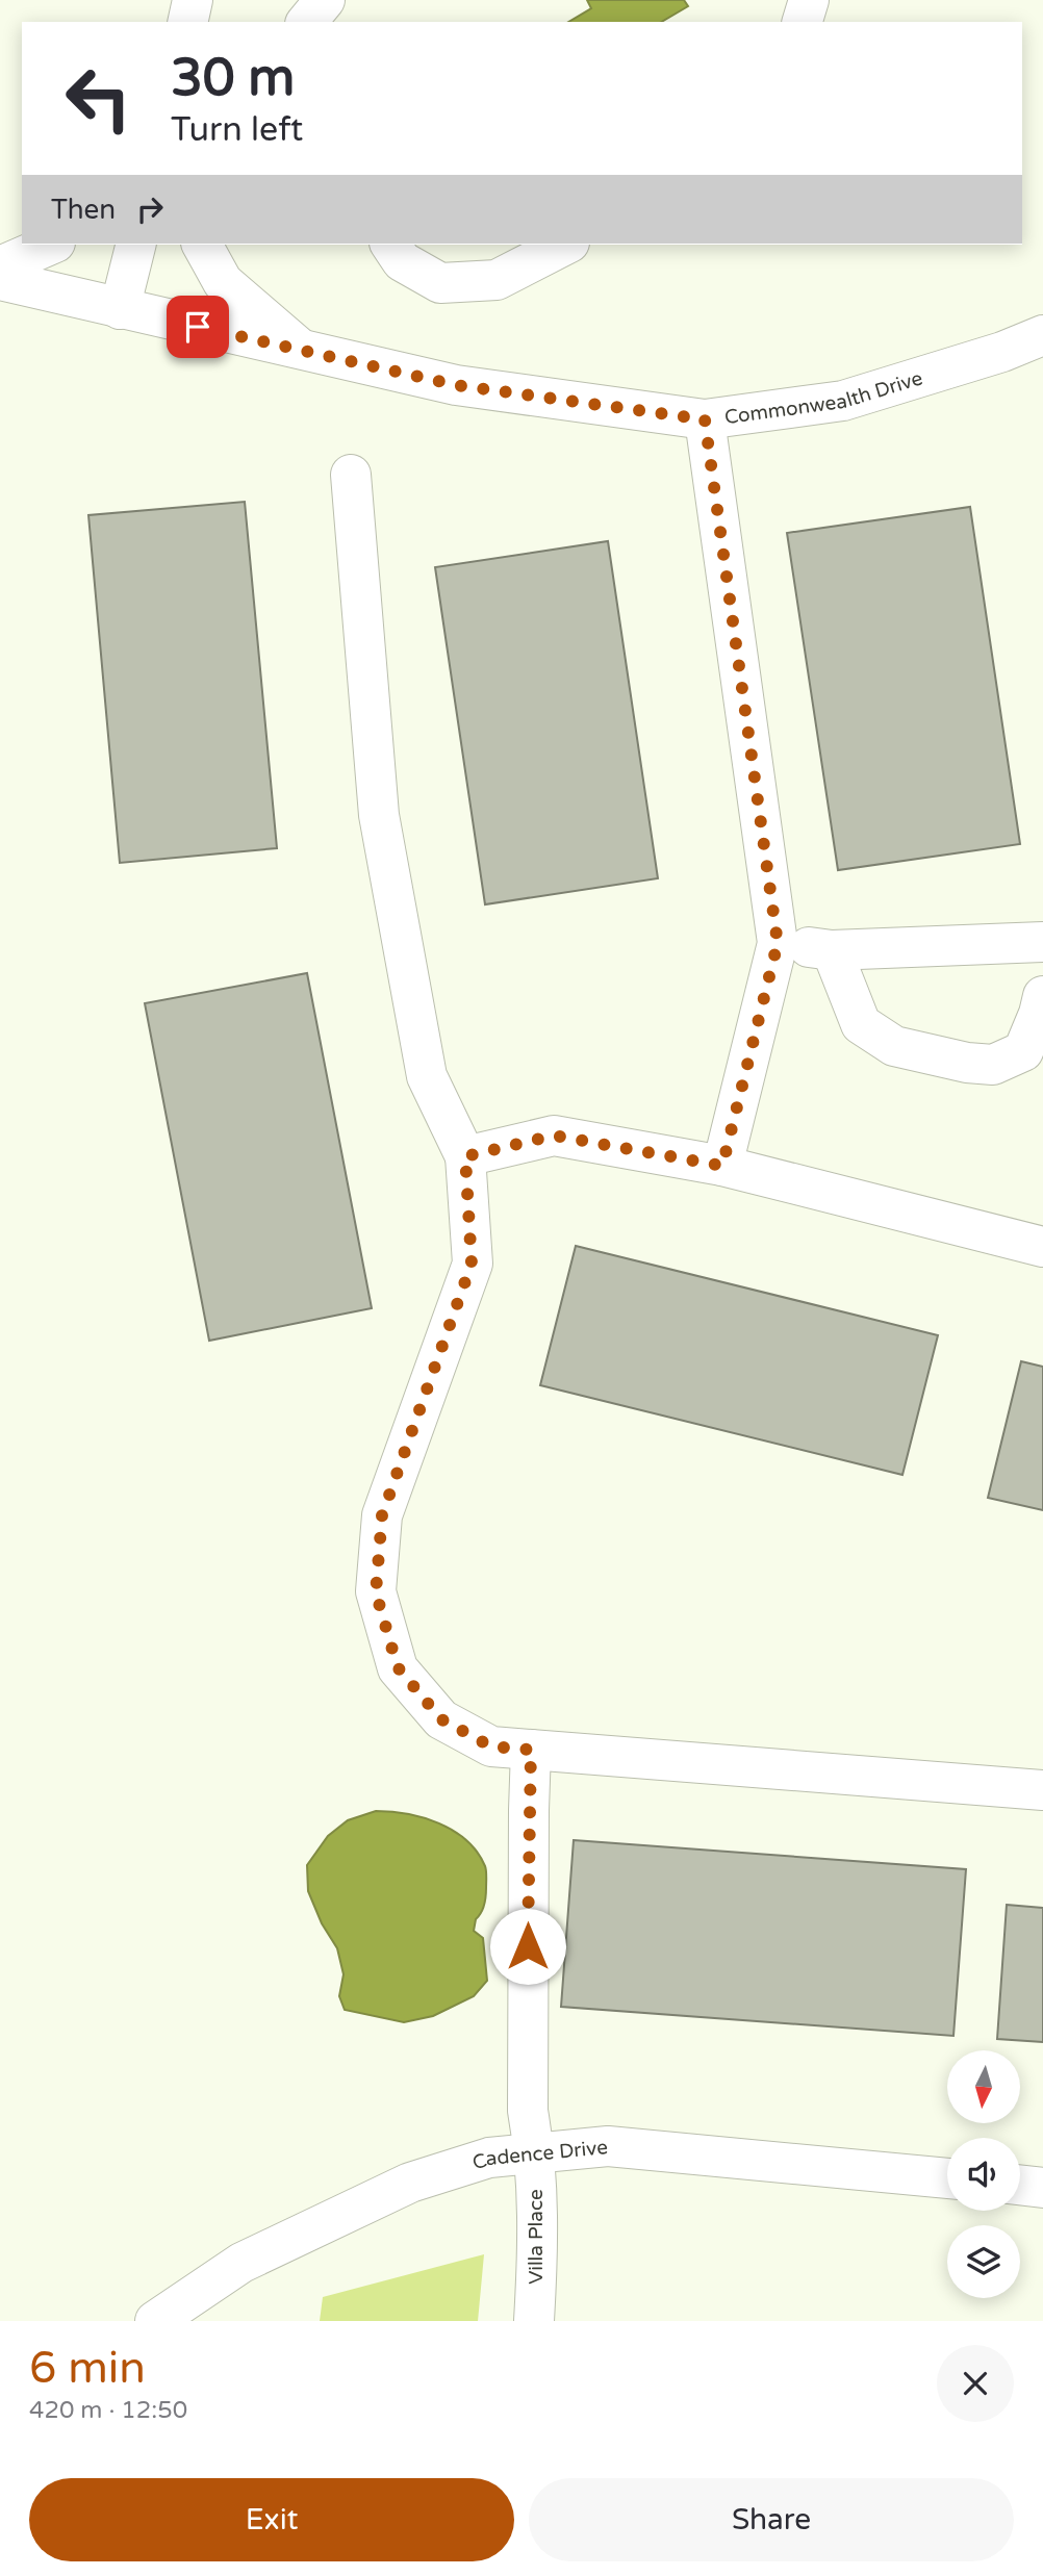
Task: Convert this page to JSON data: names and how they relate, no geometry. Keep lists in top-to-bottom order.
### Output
{
  "streets": {
    "street": ["Commonwealth Drive", "Cadence Drive", "Villa Place"]
  },
  "crossings": [
    ["Cadence Drive", "Villa Place"]
  ],
  "north": "bottom",
  "page": {
    "turn": ["30 m", "Turn left"],
    "then": "Then",
    "heading": ["6 min", "420 m · 12:50"],
    "buttons": ["Exit", "Share"]
  }
}
